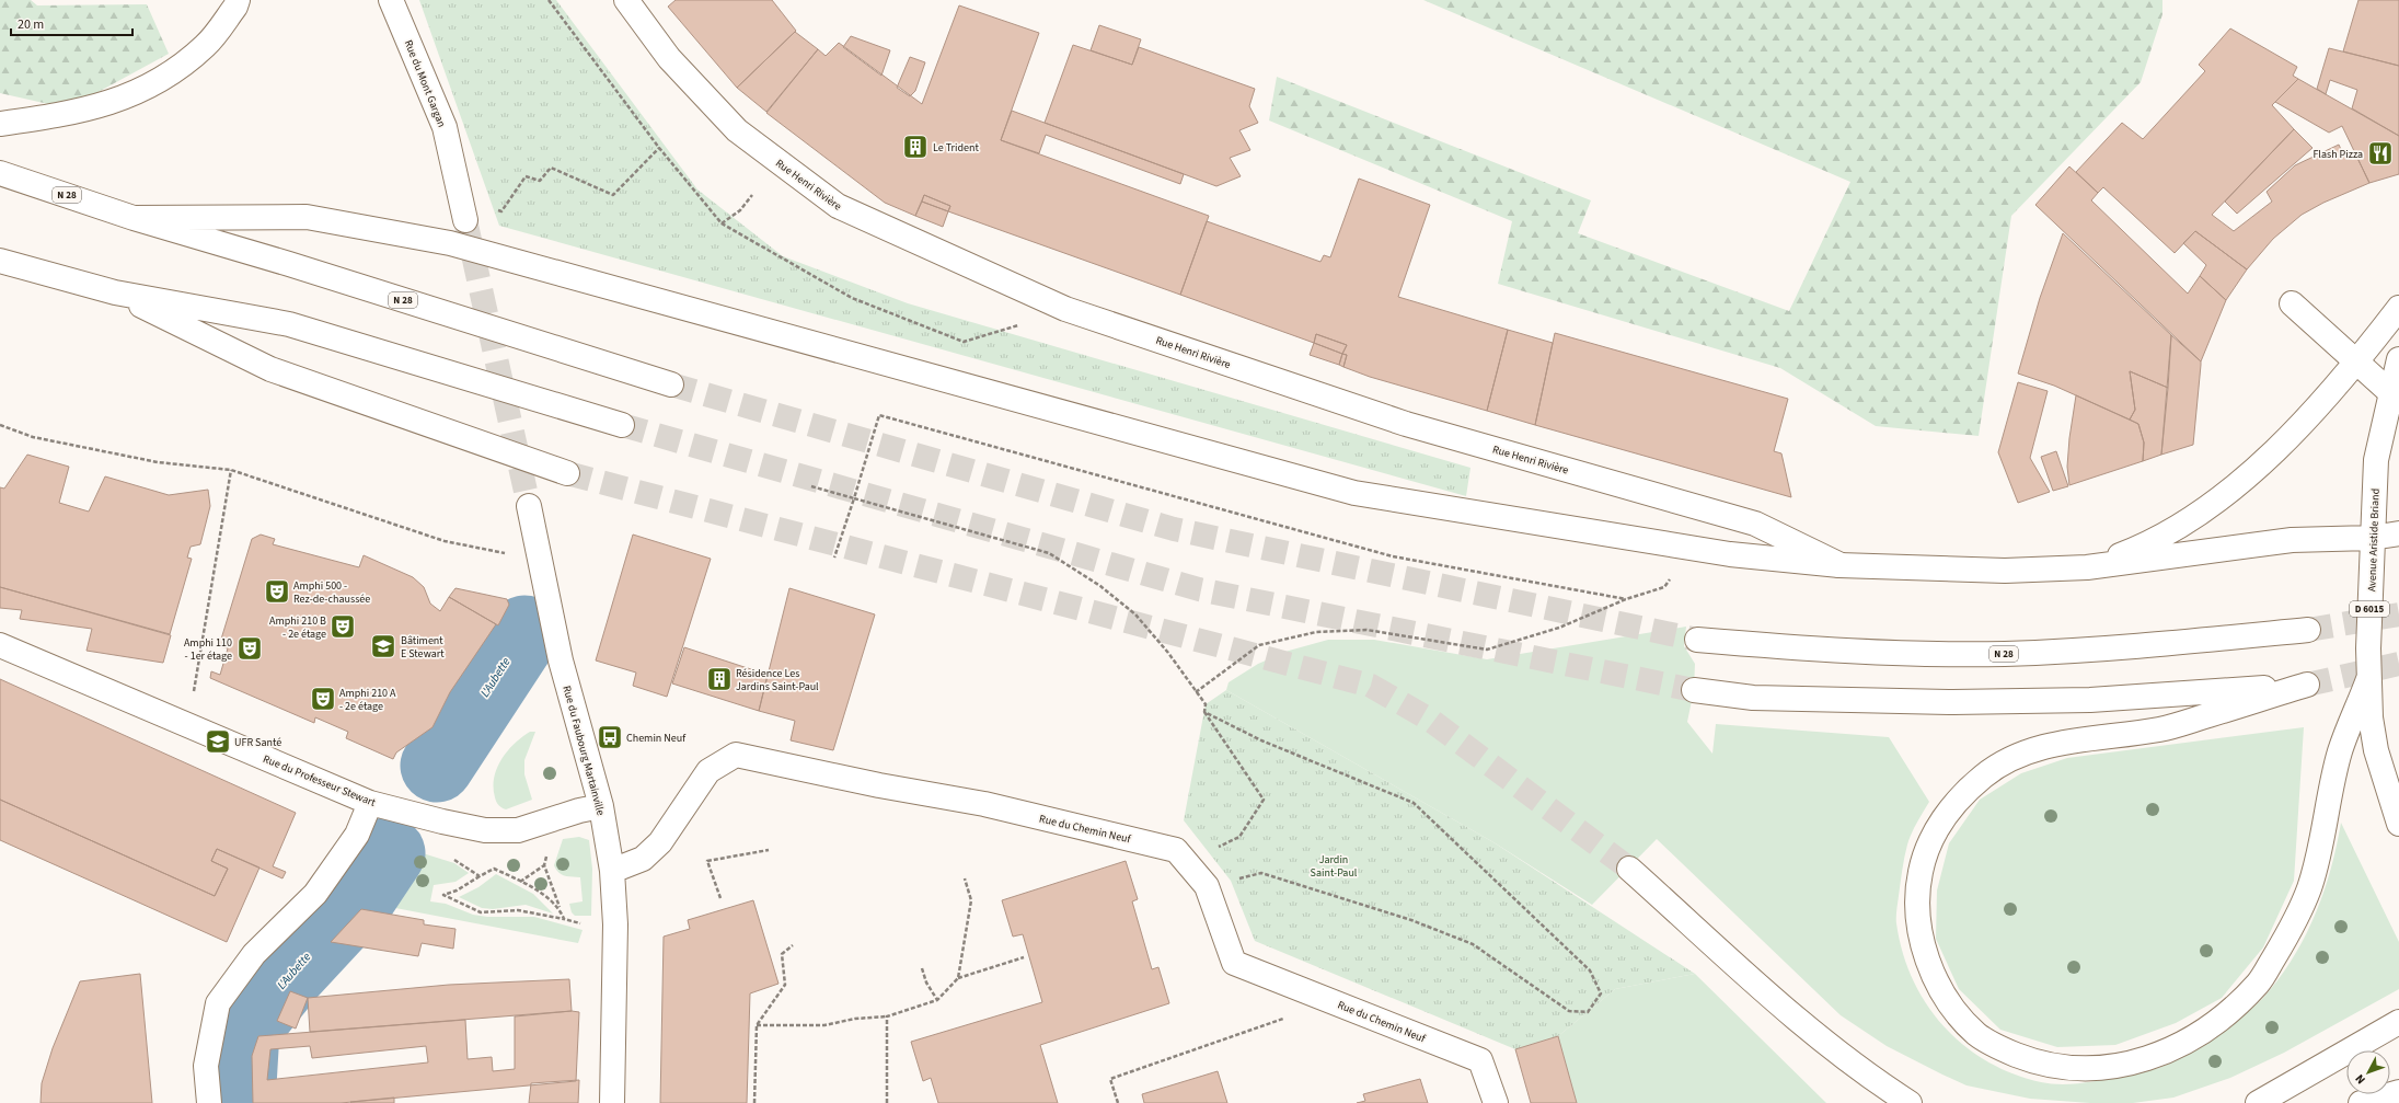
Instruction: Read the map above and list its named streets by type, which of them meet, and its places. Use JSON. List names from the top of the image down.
{
  "streets": {
    "main road": [
      "Rue du Mont Gargan",
      "Rue Henri Rivière",
      "N 28",
      "Avenue Aristide Briand",
      "D 6015",
      "Rue du Faubourg Martainville",
      "Rue du Professeur Stewart",
      "Rue du Chemin Neuf"
    ]
  },
  "crossings": [
    ["Rue du Faubourg Martainville", "Rue du Professeur Stewart"],
    ["Rue du Faubourg Martainville", "Rue du Chemin Neuf"]
  ],
  "water": ["L'Aubette"],
  "parks": ["Jardin Saint-Paul"],
  "places": {
    "building": ["Le Trident", "Résidence Les Jardins Saint-Paul"],
    "restaurant": ["Flash Pizza"],
    "theatre": [
      "Amphi 500 - Rez-de-chaussée",
      "Amphi 210 B - 2e étage",
      "Amphi 110 - 1er étage",
      "Amphi 210 A - 2e étage"
    ],
    "school or university": ["Bâtiment E Stewart", "UFR Santé"],
    "bus stop": ["Chemin Neuf"]
  },
  "scale_bar": "20 m",
  "north": "bottom left"
}
